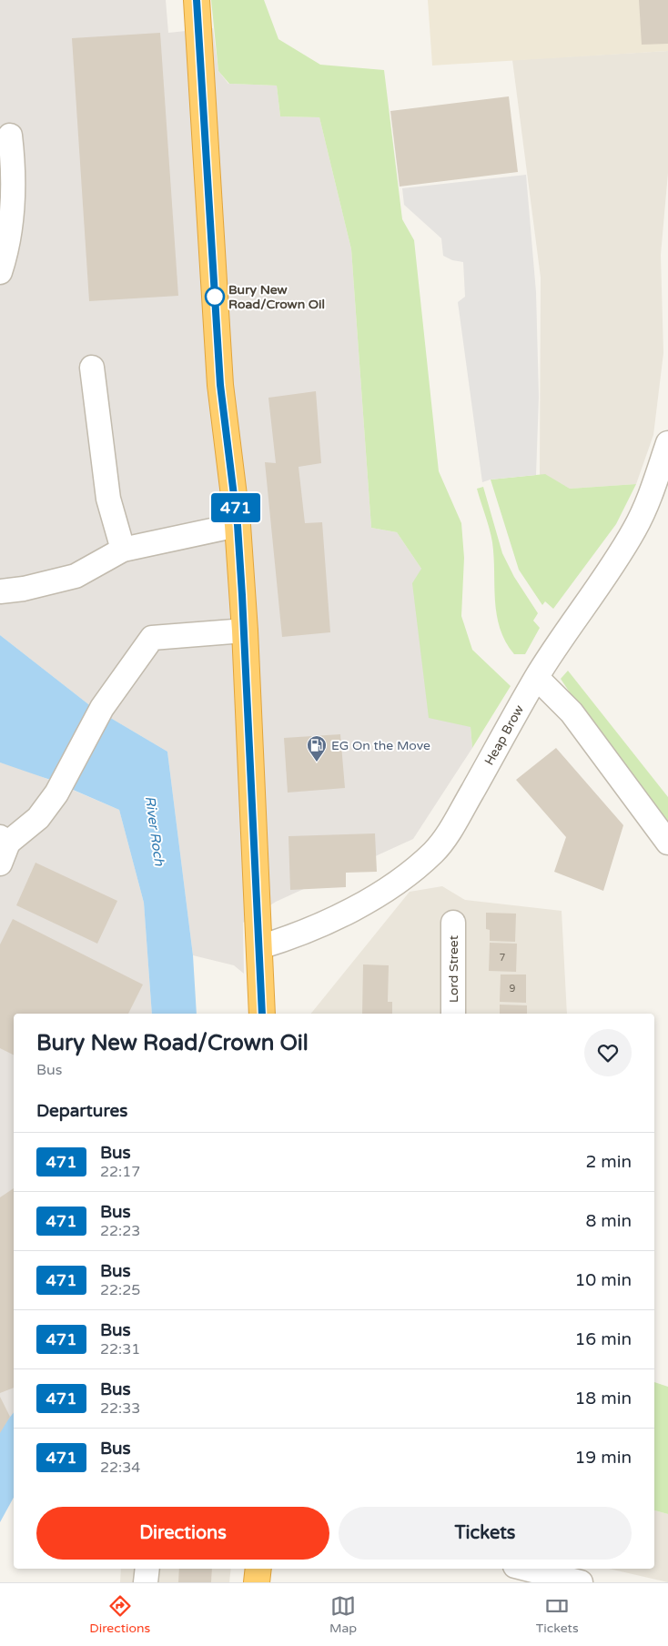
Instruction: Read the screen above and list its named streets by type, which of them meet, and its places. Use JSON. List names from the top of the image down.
{
  "streets": {
    "street": ["Heap Brow", "Lord Street"]
  },
  "water": ["River Roch"],
  "places": {
    "other": ["Bury New Road/Crown Oil"],
    "fuel station": ["EG On the Move"]
  },
  "lines": ["bus line 471"],
  "house_numbers": ["7", "9"],
  "page": {
    "on_map": "471",
    "heading": [
      ["Bury New Road/Crown Oil", "Bus"],
      "Departures"
    ],
    "list": [
      {
        "mark": "471",
        "name": "Bus",
        "note": "22:17",
        "value": "2 min"
      },
      {
        "mark": "471",
        "name": "Bus",
        "note": "22:23",
        "value": "8 min"
      },
      {
        "mark": "471",
        "name": "Bus",
        "note": "22:25",
        "value": "10 min"
      },
      {
        "mark": "471",
        "name": "Bus",
        "note": "22:31",
        "value": "16 min"
      },
      {
        "mark": "471",
        "name": "Bus",
        "note": "22:33",
        "value": "18 min"
      },
      {
        "mark": "471",
        "name": "Bus",
        "note": "22:34",
        "value": "19 min"
      }
    ],
    "buttons": ["Directions", "Tickets"],
    "tabs": ["Directions", "Map", "Tickets"]
  }
}
